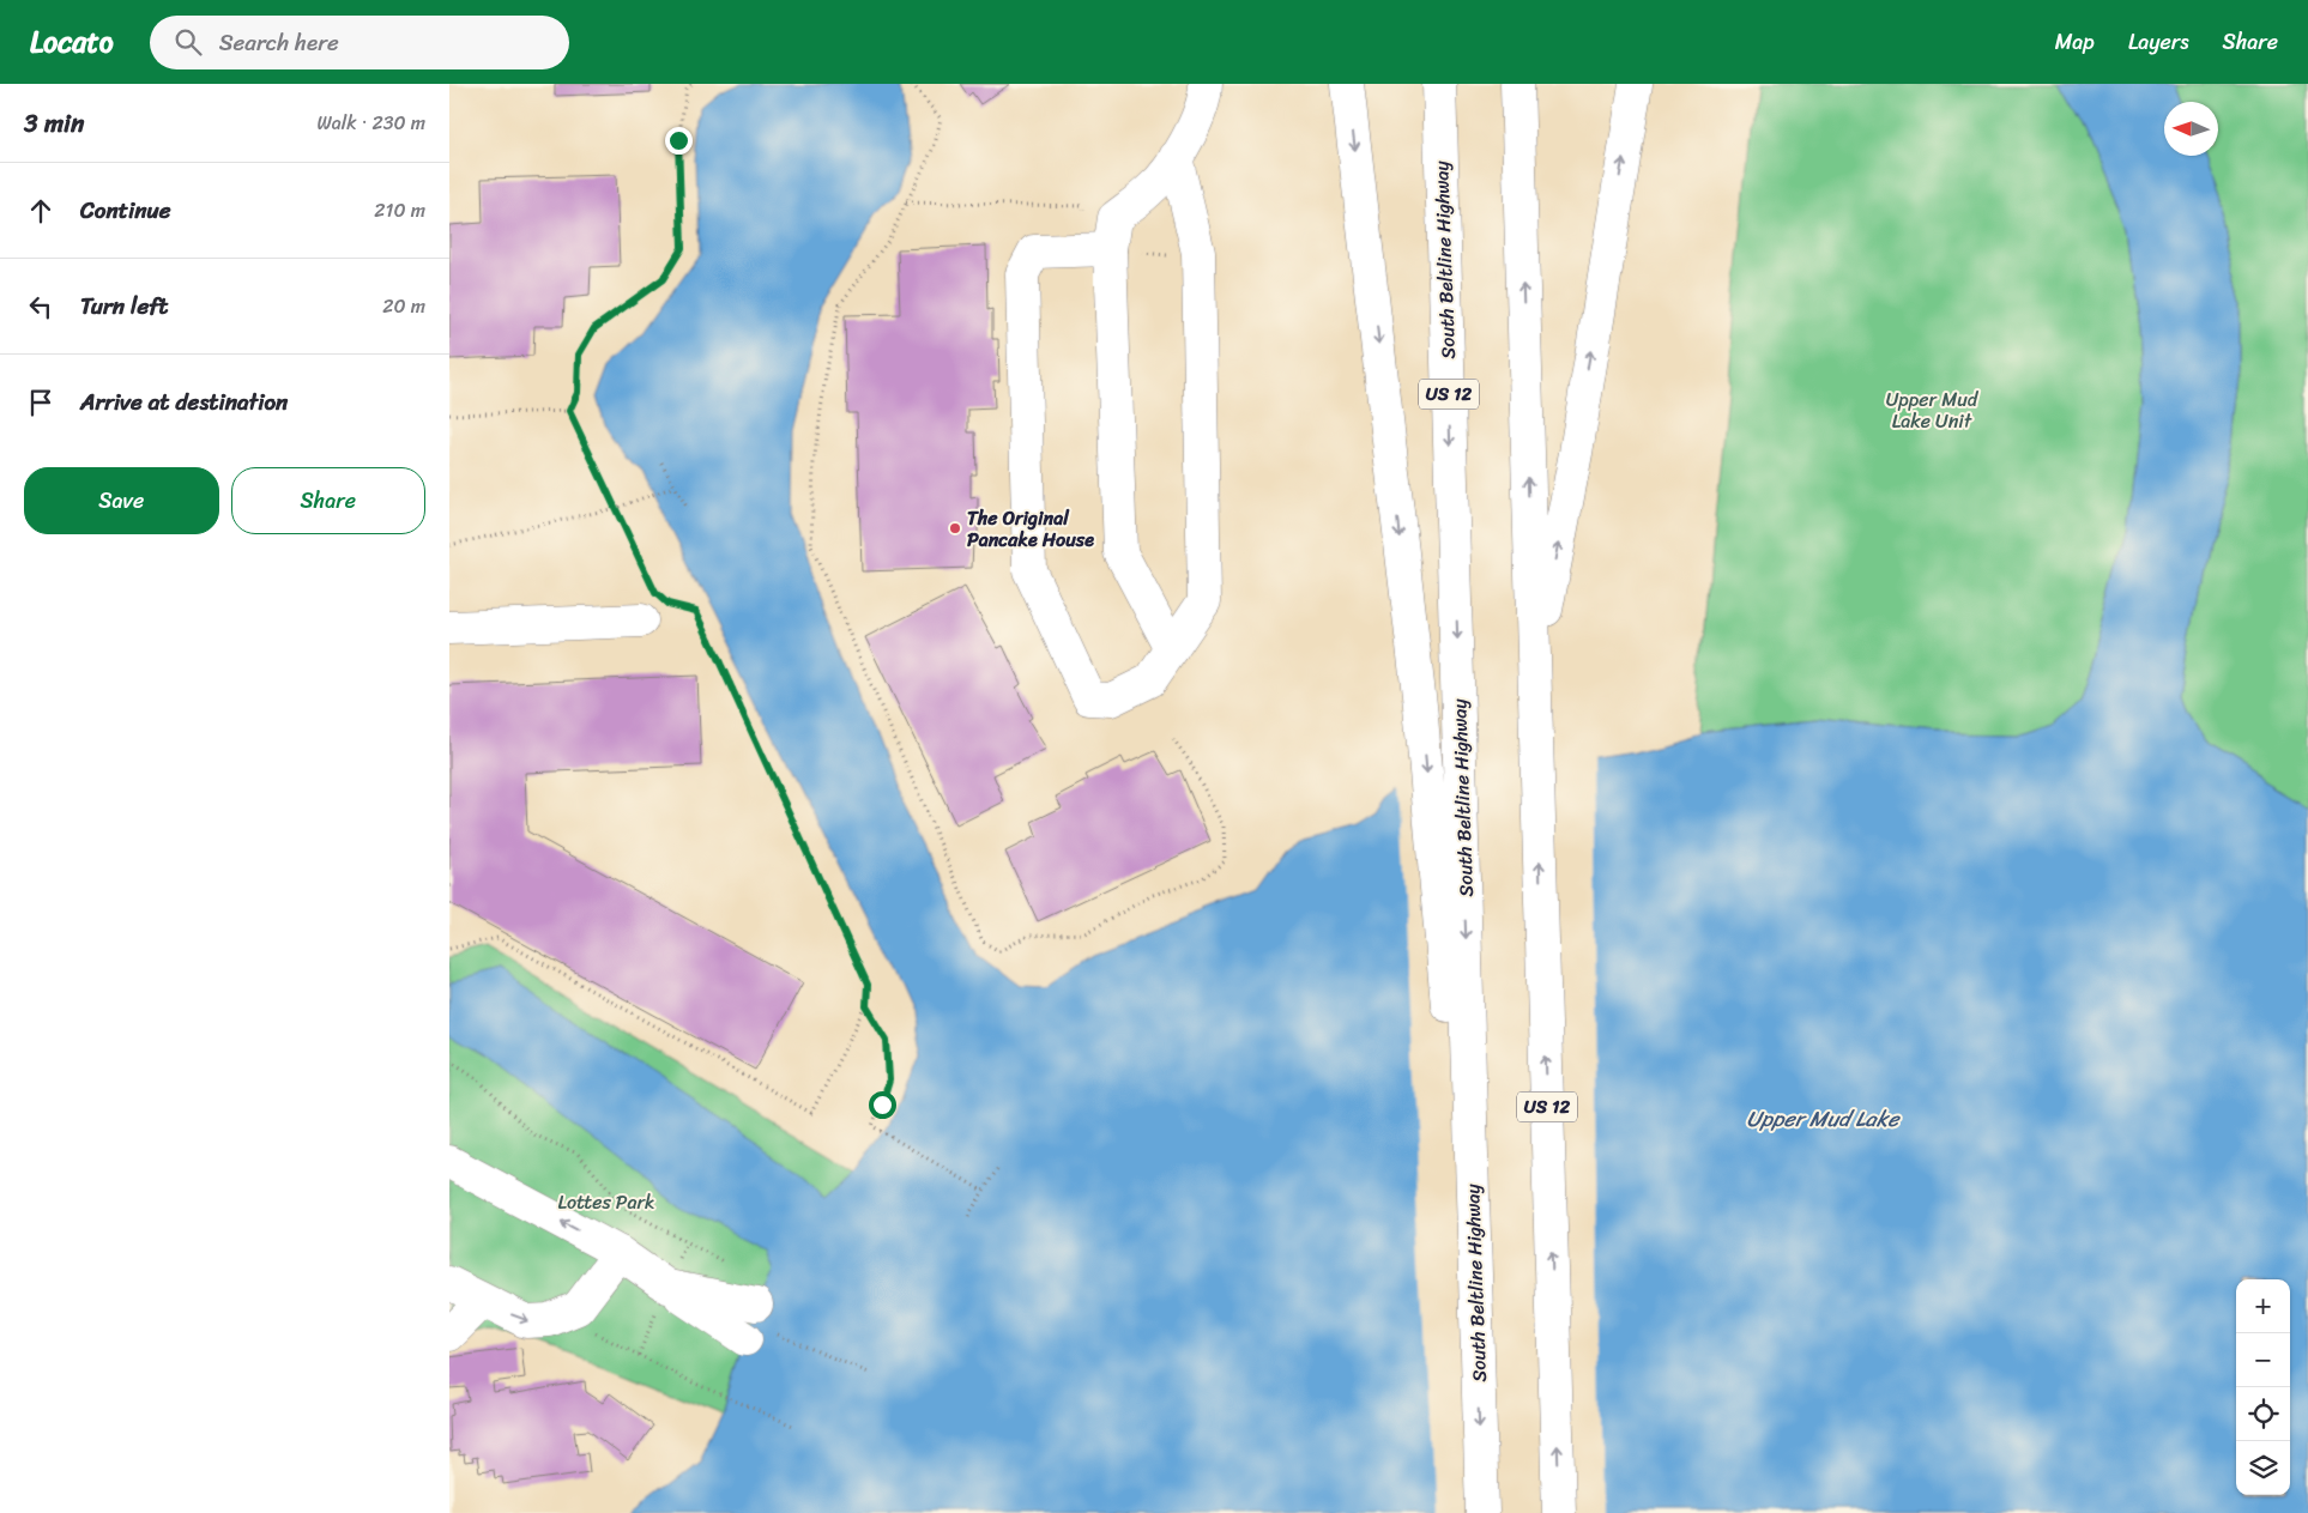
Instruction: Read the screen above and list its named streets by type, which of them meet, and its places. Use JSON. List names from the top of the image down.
{
  "streets": {
    "main road": ["South Beltline Highway", "US 12"]
  },
  "water": ["Upper Mud Lake"],
  "parks": ["Upper Mud Lake Unit", "Lottes Park"],
  "places": ["The Original Pancake House"],
  "north": "left",
  "page": {
    "header": "Locato",
    "search": "Search here",
    "nav": ["Map", "Layers", "Share"],
    "heading": ["3 min", "Walk · 230 m"],
    "list": [
      ["Continue", "210 m"],
      ["Turn left", "20 m"],
      "Arrive at destination"
    ],
    "buttons": ["Save", "Share"],
    "map_buttons": ["+", "−"]
  }
}
